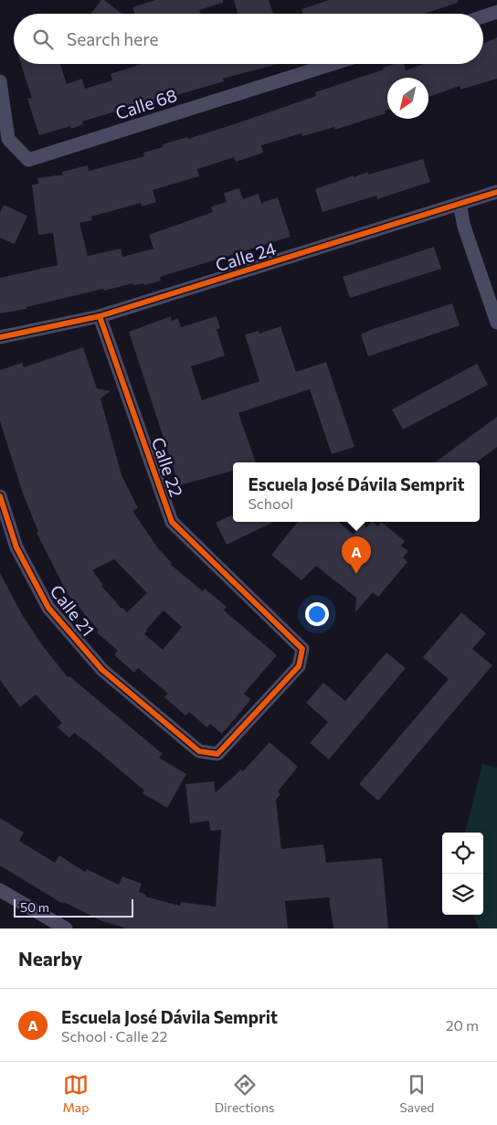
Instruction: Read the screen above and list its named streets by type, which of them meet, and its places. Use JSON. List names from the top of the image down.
{
  "streets": {
    "street": [
      "Calle 68",
      "Calle 24",
      "Calle 22",
      "Calle 21"
    ]
  },
  "crossings": [
    ["Calle 24", "Calle 22"],
    ["Calle 22", "Calle 21"]
  ],
  "scale_bar": "50 m",
  "north": "bottom left",
  "page": {
    "search": "Search here",
    "popup": ["Escuela José Dávila Semprit", "School"],
    "pins": "A",
    "scale": "50 m",
    "heading": "Nearby",
    "list": [
      {
        "mark": "A",
        "name": "Escuela José Dávila Semprit",
        "note": "School · Calle 22",
        "value": "20 m"
      }
    ],
    "nav": ["Map", "Directions", "Saved"]
  }
}
